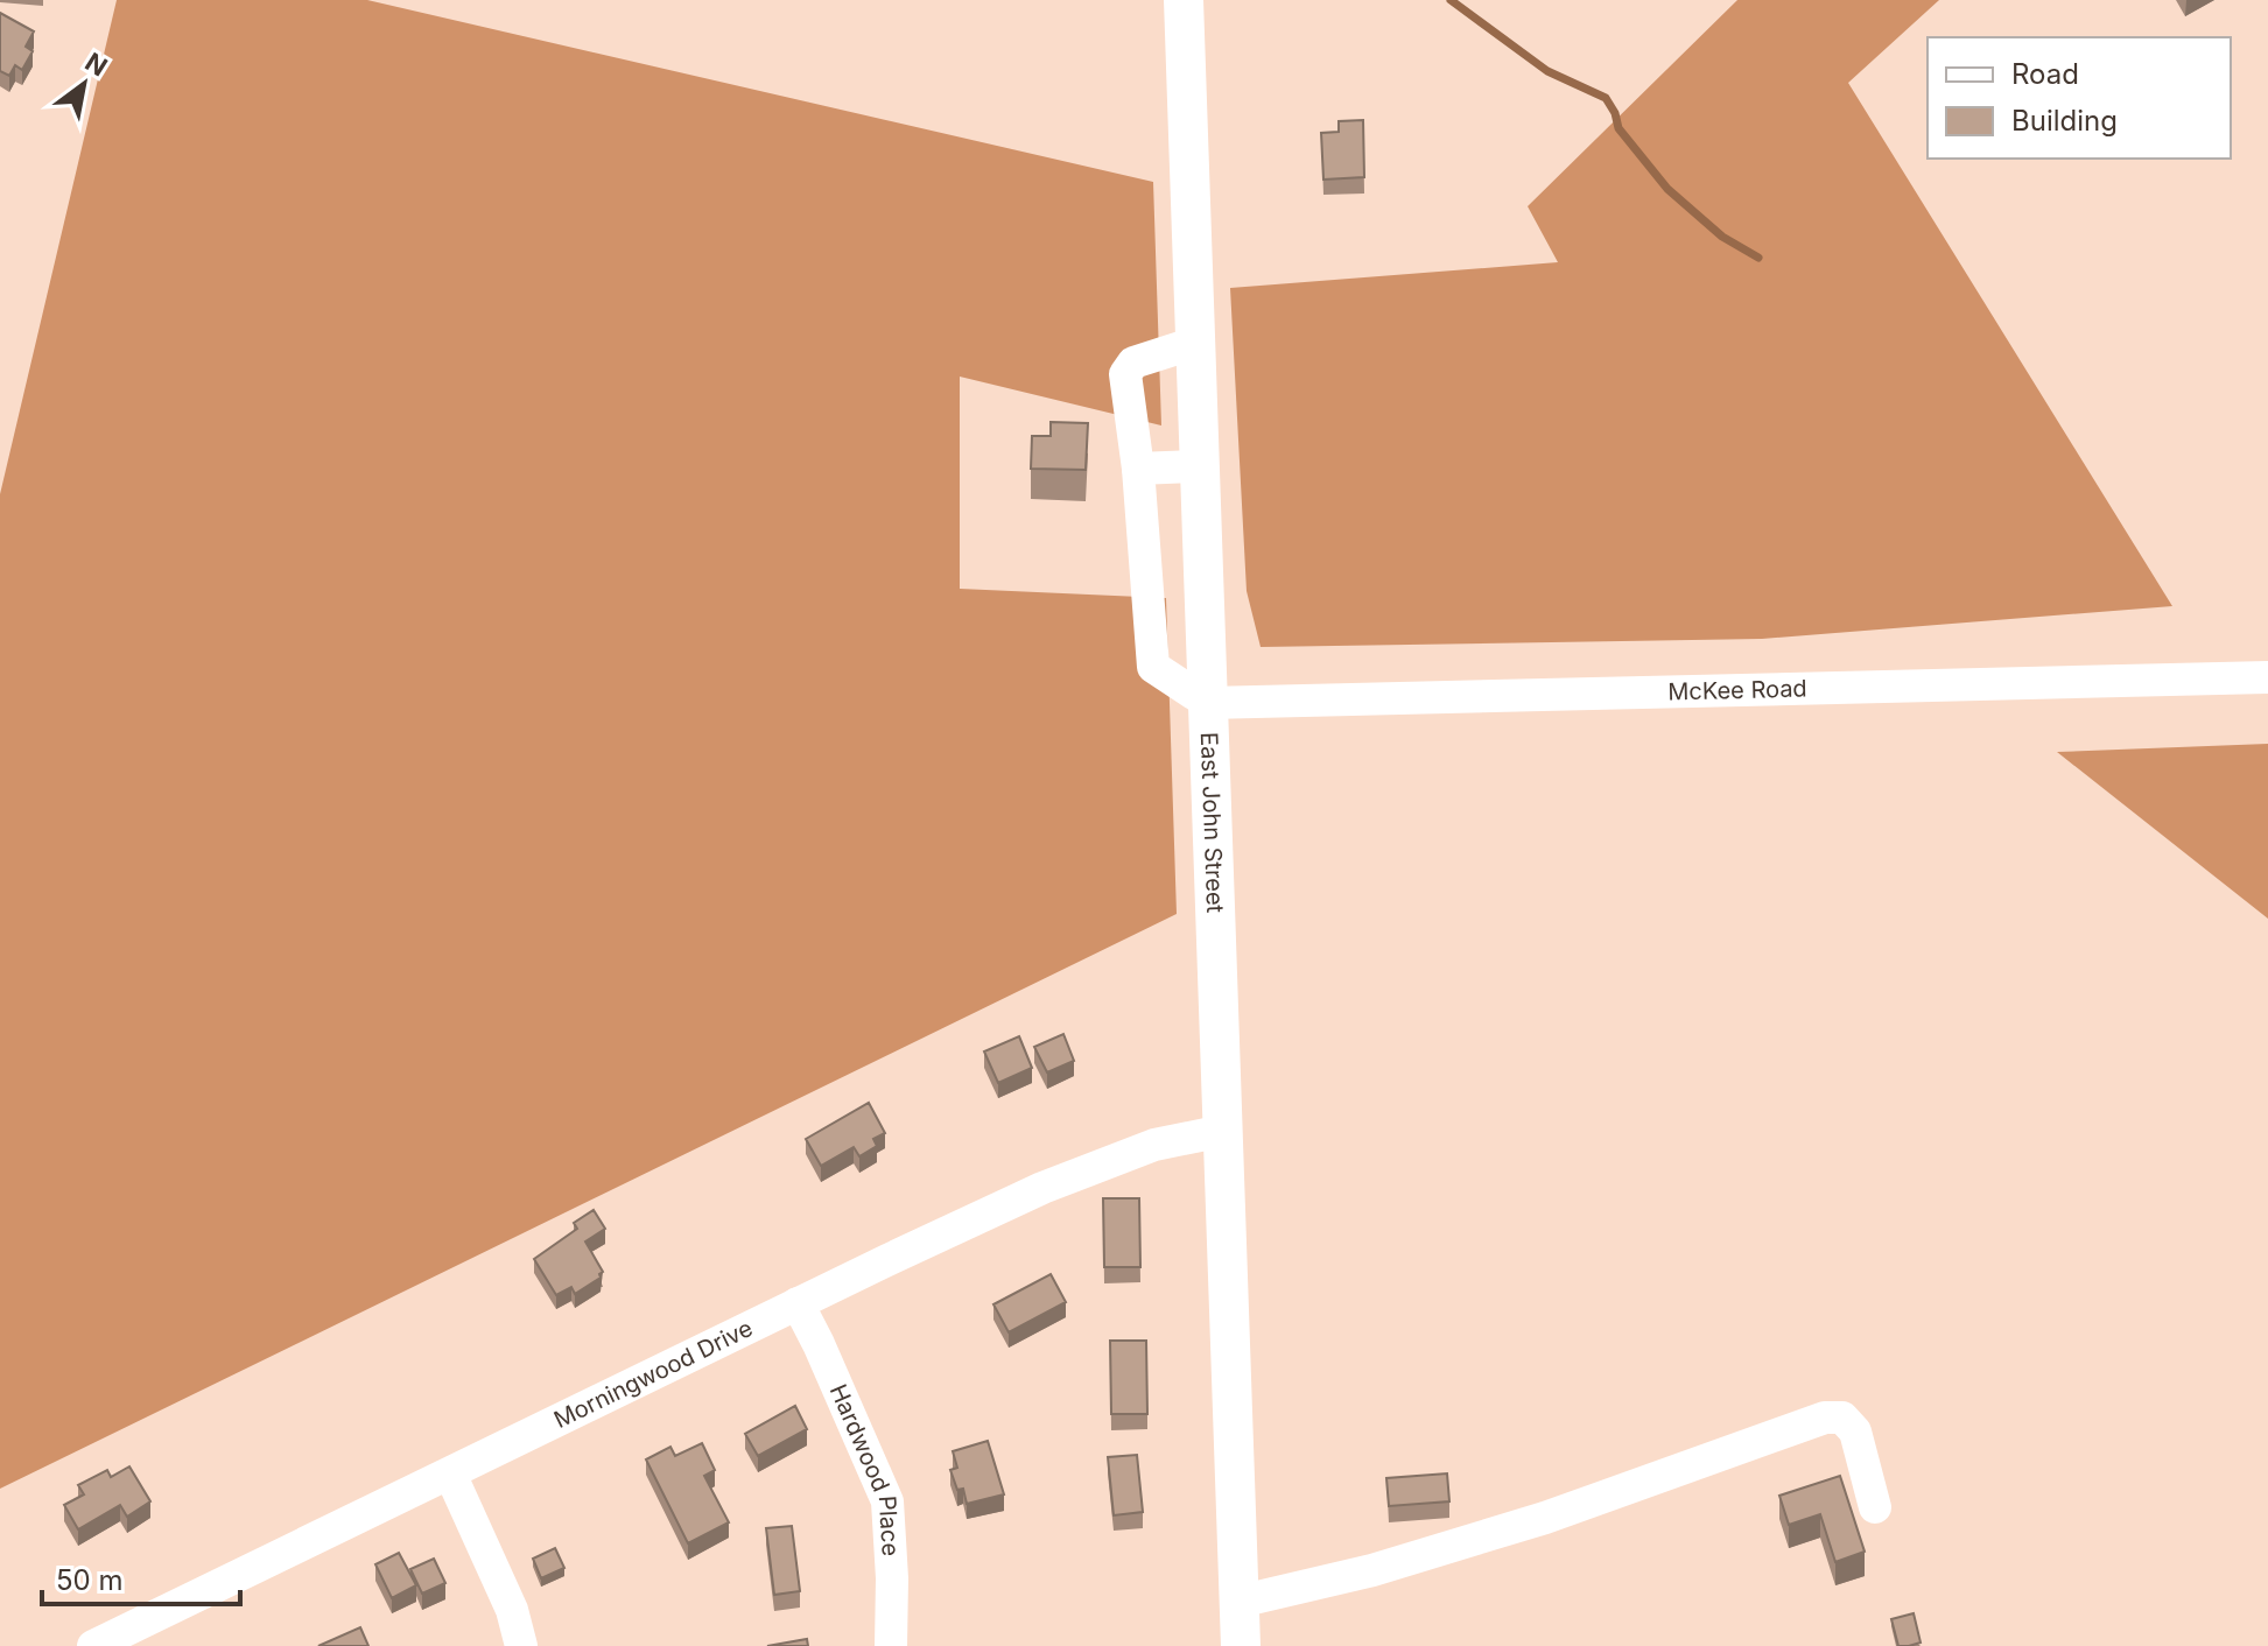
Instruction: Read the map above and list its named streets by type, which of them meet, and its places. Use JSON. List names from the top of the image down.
{
  "streets": {
    "main road": ["East John Street"],
    "street": ["McKee Road", "Morningwood Drive", "Hardwood Place"]
  },
  "crossings": [
    ["McKee Road", "East John Street"],
    ["East John Street", "Morningwood Drive"],
    ["Morningwood Drive", "Hardwood Place"]
  ],
  "legend": ["Road", "Building"],
  "scale_bar": "50 m",
  "north": "top right"
}
